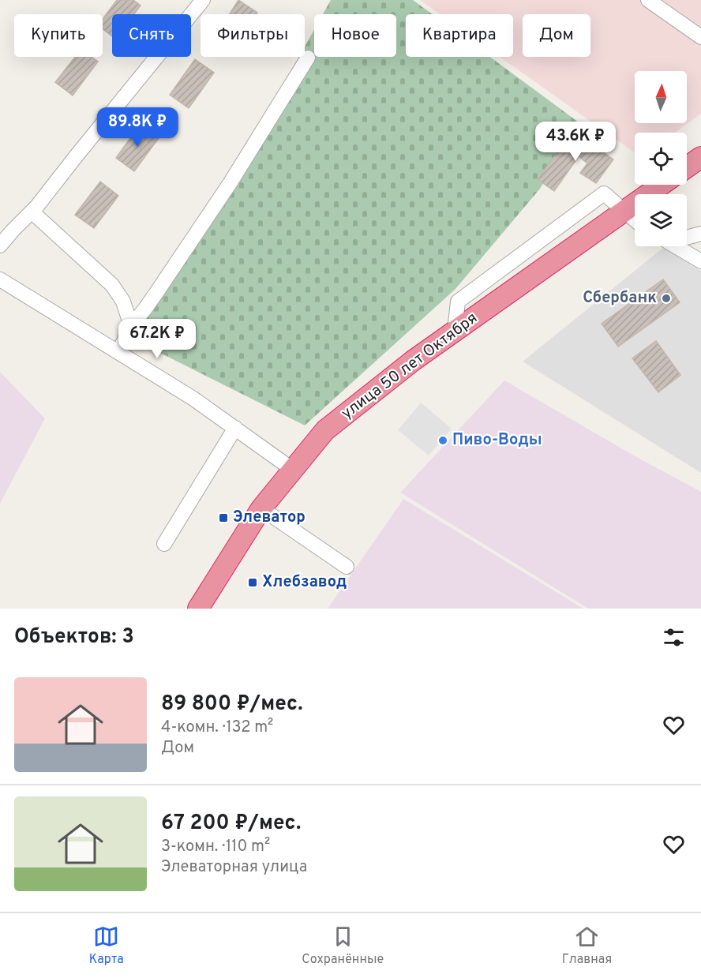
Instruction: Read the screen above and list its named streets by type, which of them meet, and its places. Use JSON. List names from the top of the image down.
{
  "streets": {
    "highway": ["улица 50 лет Октября"]
  },
  "places": {
    "other": ["Сбербанк", "Пиво-Воды"],
    "transit": ["Элеватор", "Хлебзавод"]
  },
  "north": "top",
  "page": {
    "chip": [
      "Купить",
      "Снять",
      "Фильтры",
      "Новое",
      "Квартира",
      "Дом"
    ],
    "price": ["89.8K ₽", "43.6K ₽", "67.2K ₽"],
    "heading": "Объектов: 3",
    "list": [
      {
        "name": "89 800 ₽/мес.",
        "note": "4-комн. · 132 m² · Дом"
      },
      {
        "name": "67 200 ₽/мес.",
        "note": "3-комн. · 110 m² · Элеваторная улица"
      }
    ],
    "tabs": ["Карта", "Сохранённые", "Главная"]
  }
}
